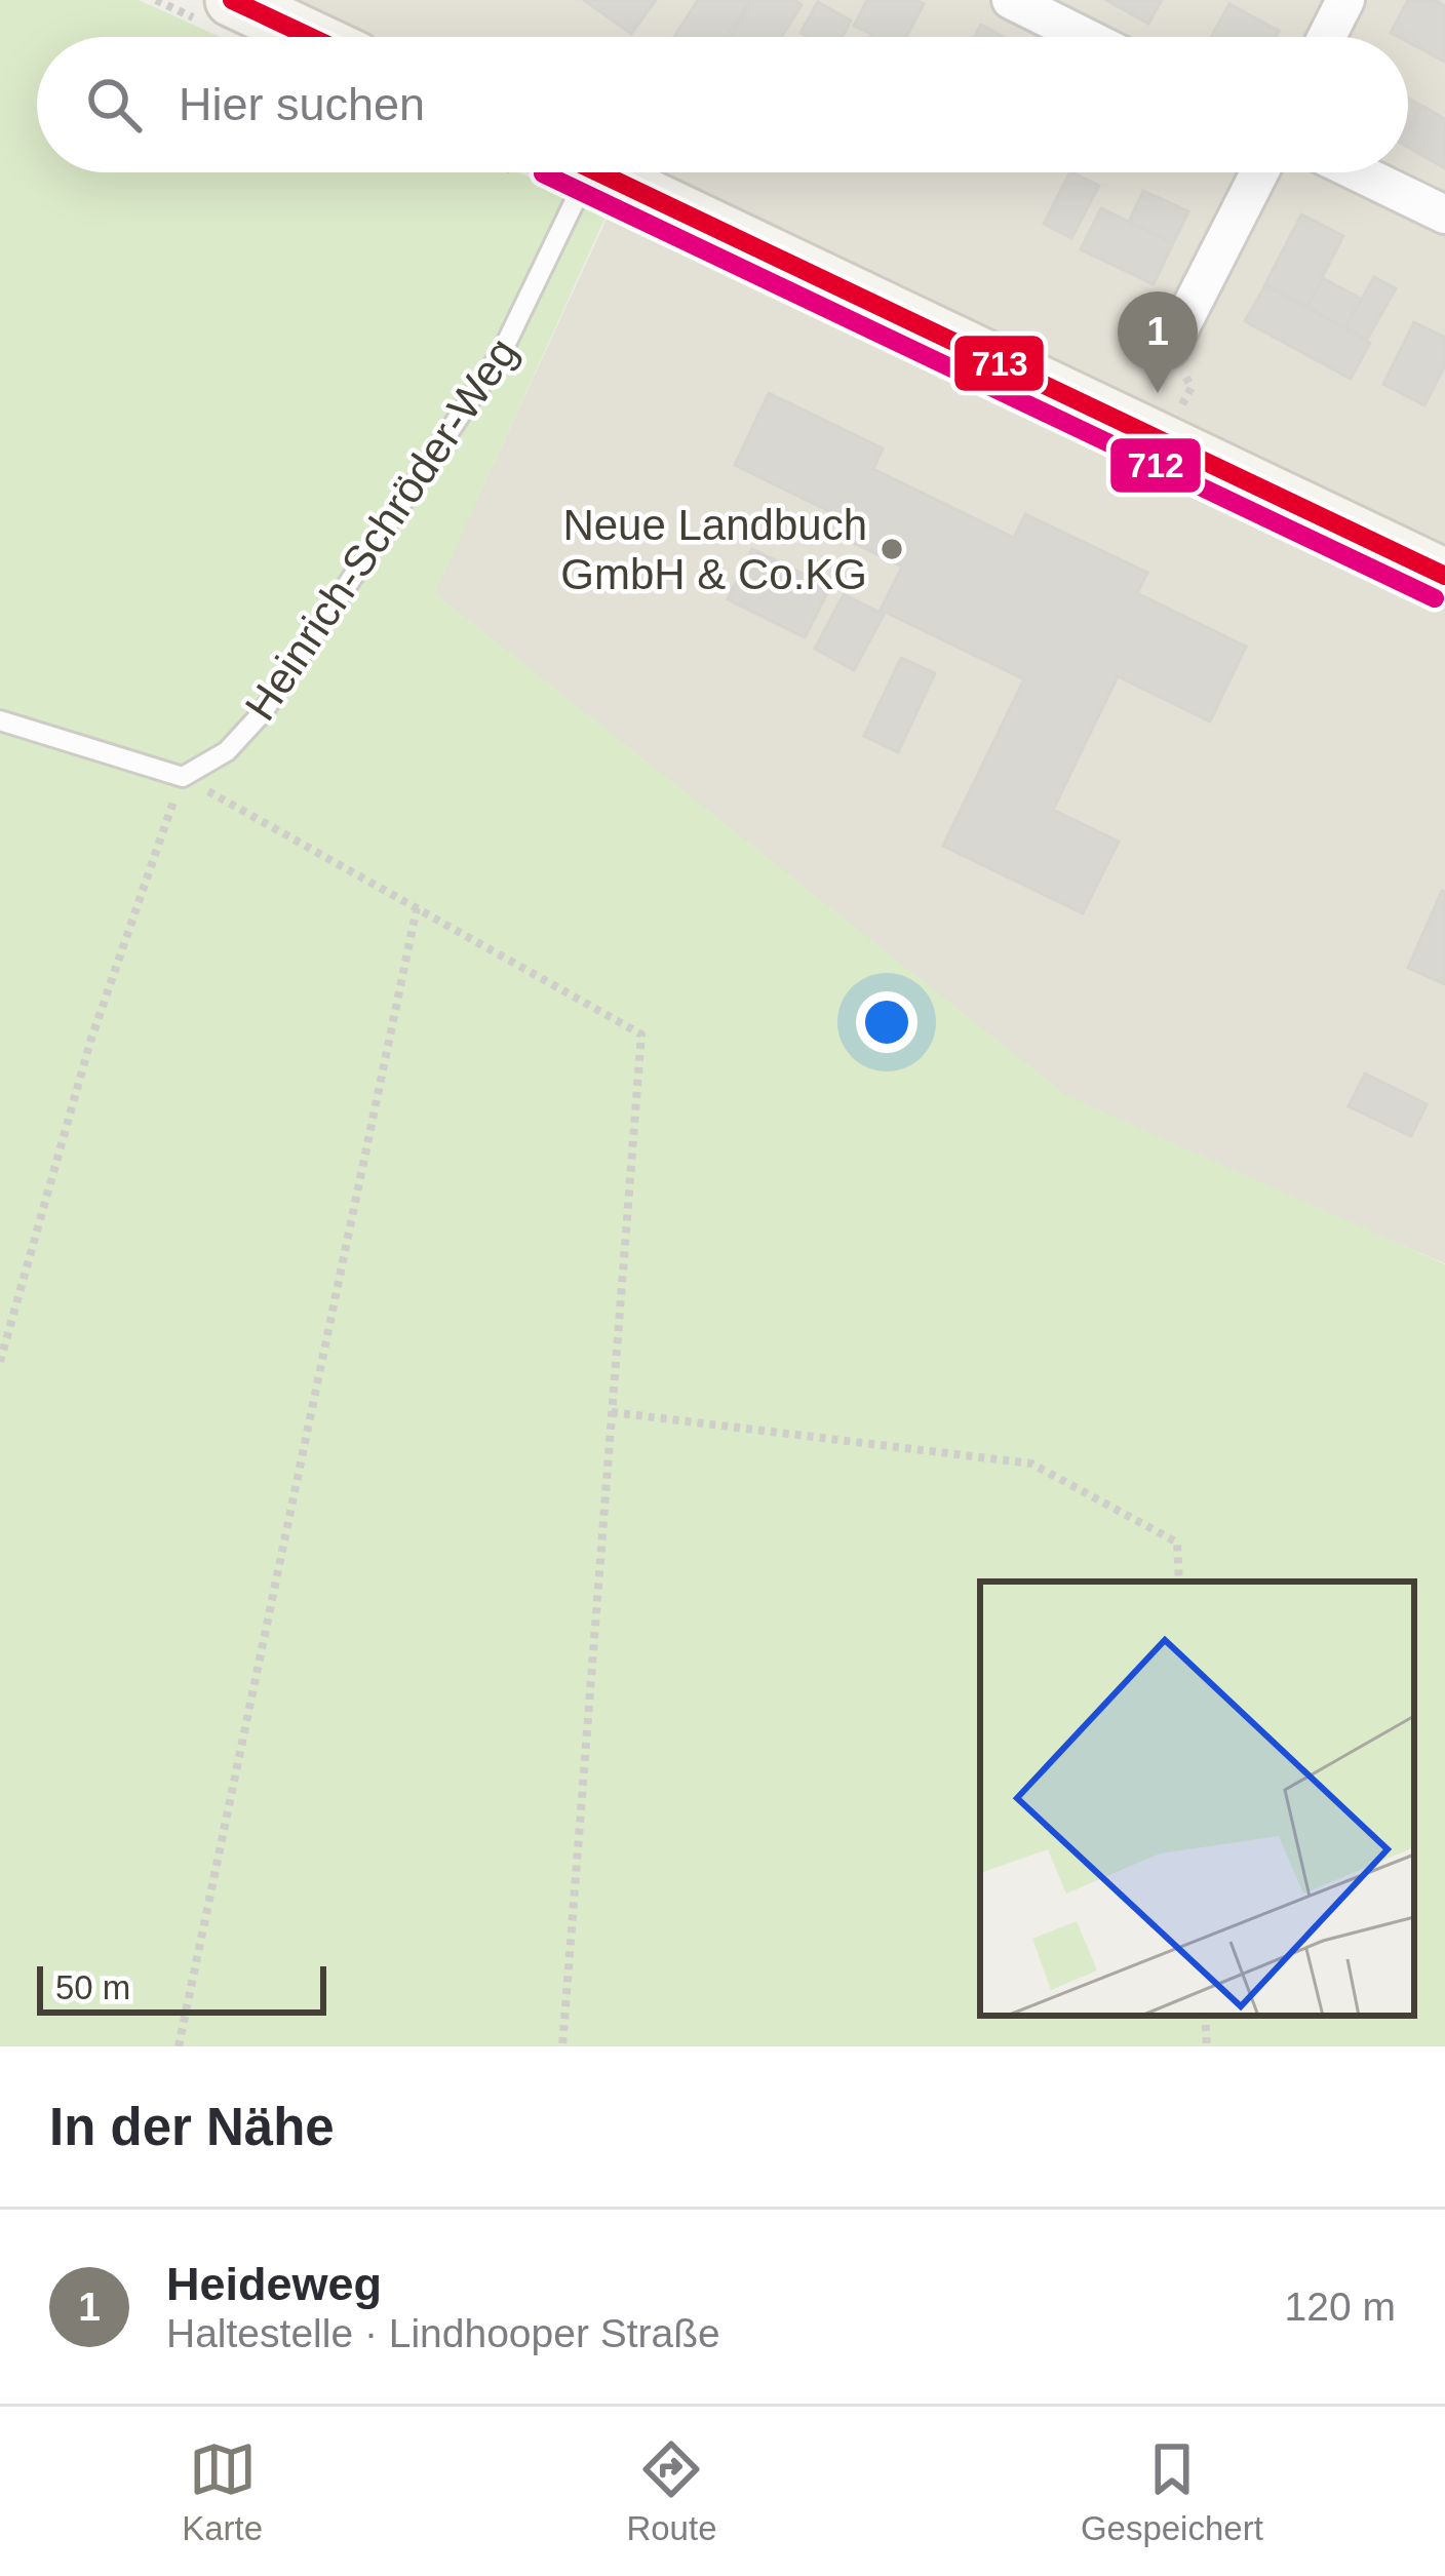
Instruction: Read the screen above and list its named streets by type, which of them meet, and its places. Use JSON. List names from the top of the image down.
{
  "streets": {
    "lane": ["Heinrich-Schröder-Weg"]
  },
  "places": ["Neue Landbuch GmbH & Co.KG"],
  "lines": ["transit line 713", "transit line 712"],
  "scale_bar": "50 m",
  "page": {
    "search": "Hier suchen",
    "pins": "1",
    "scale": "50 m",
    "heading": "In der Nähe",
    "list": [
      {
        "mark": "1",
        "name": "Heideweg",
        "note": "Haltestelle · Lindhooper Straße",
        "value": "120 m"
      }
    ],
    "nav": ["Karte", "Route", "Gespeichert"]
  }
}
